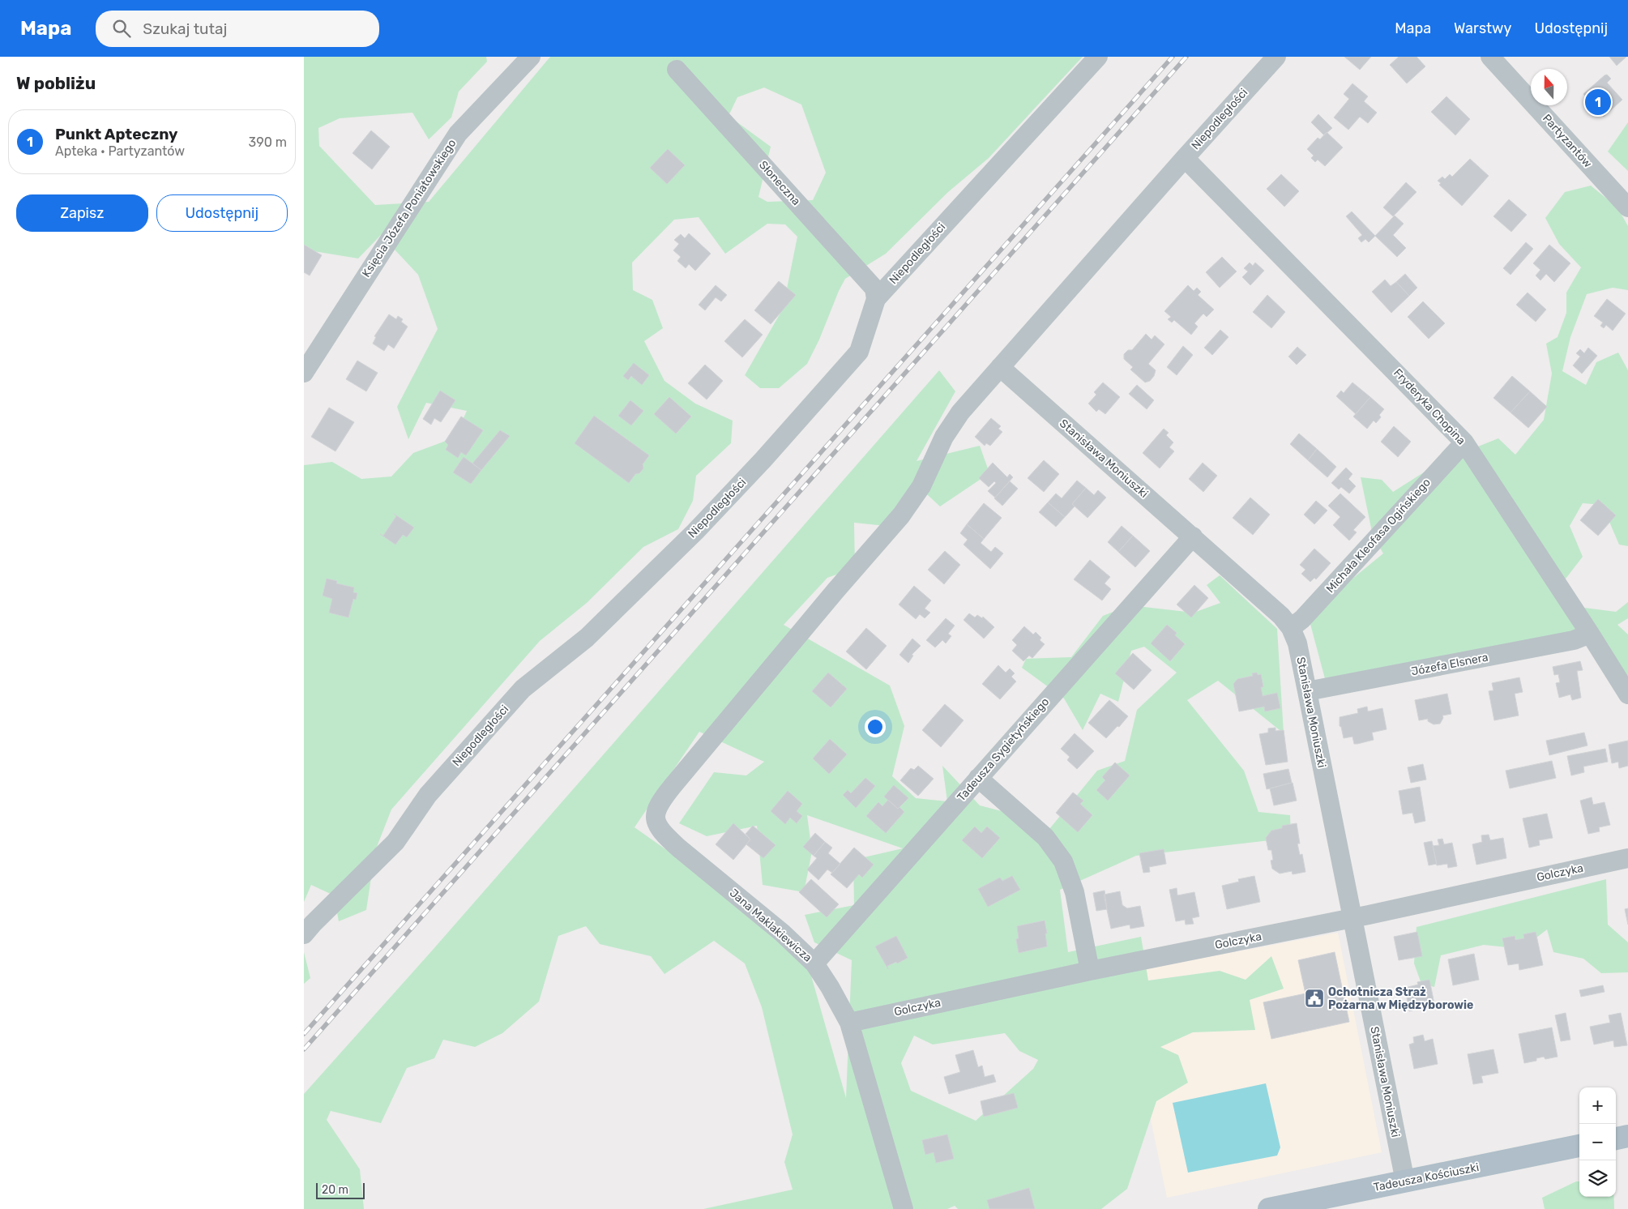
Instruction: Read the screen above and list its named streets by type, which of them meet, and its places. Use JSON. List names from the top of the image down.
{
  "streets": {
    "main road": ["Tadeusza Kościuszki"],
    "street": [
      "Niepodległości",
      "Partyzantów",
      "Słoneczna",
      "Księcia Józefa Poniatowskiego",
      "Fryderyka Chopina",
      "Stanisława Moniuszki",
      "Michała Kleofasa Ogińskiego",
      "Józefa Elsnera",
      "Tadeusza Sygietyńskiego",
      "Golczyka",
      "Jana Maklakiewicza"
    ]
  },
  "crossings": [
    ["Niepodległości", "Słoneczna"],
    ["Niepodległości", "Fryderyka Chopina"],
    ["Niepodległości", "Stanisława Moniuszki"],
    ["Niepodległości", "Jana Maklakiewicza"],
    ["Fryderyka Chopina", "Michała Kleofasa Ogińskiego"],
    ["Fryderyka Chopina", "Józefa Elsnera"],
    ["Stanisława Moniuszki", "Michała Kleofasa Ogińskiego"],
    ["Stanisława Moniuszki", "Józefa Elsnera"],
    ["Stanisława Moniuszki", "Tadeusza Sygietyńskiego"],
    ["Stanisława Moniuszki", "Golczyka"],
    ["Stanisława Moniuszki", "Tadeusza Kościuszki"],
    ["Tadeusza Sygietyńskiego", "Jana Maklakiewicza"],
    ["Golczyka", "Jana Maklakiewicza"]
  ],
  "places": {
    "public building": ["Ochotnicza Straż Pożarna w Międzyborowie"]
  },
  "scale_bar": "20 m",
  "north": "top",
  "page": {
    "header": "Mapa",
    "search": "Szukaj tutaj",
    "nav": ["Mapa", "Warstwy", "Udostępnij"],
    "heading": "W pobliżu",
    "pins": "1",
    "list": [
      {
        "mark": "1",
        "name": "Punkt Apteczny",
        "note": "Apteka · Partyzantów",
        "value": "390 m"
      }
    ],
    "buttons": ["Zapisz", "Udostępnij"],
    "map_buttons": ["+", "−"],
    "scale": "20 m"
  }
}
